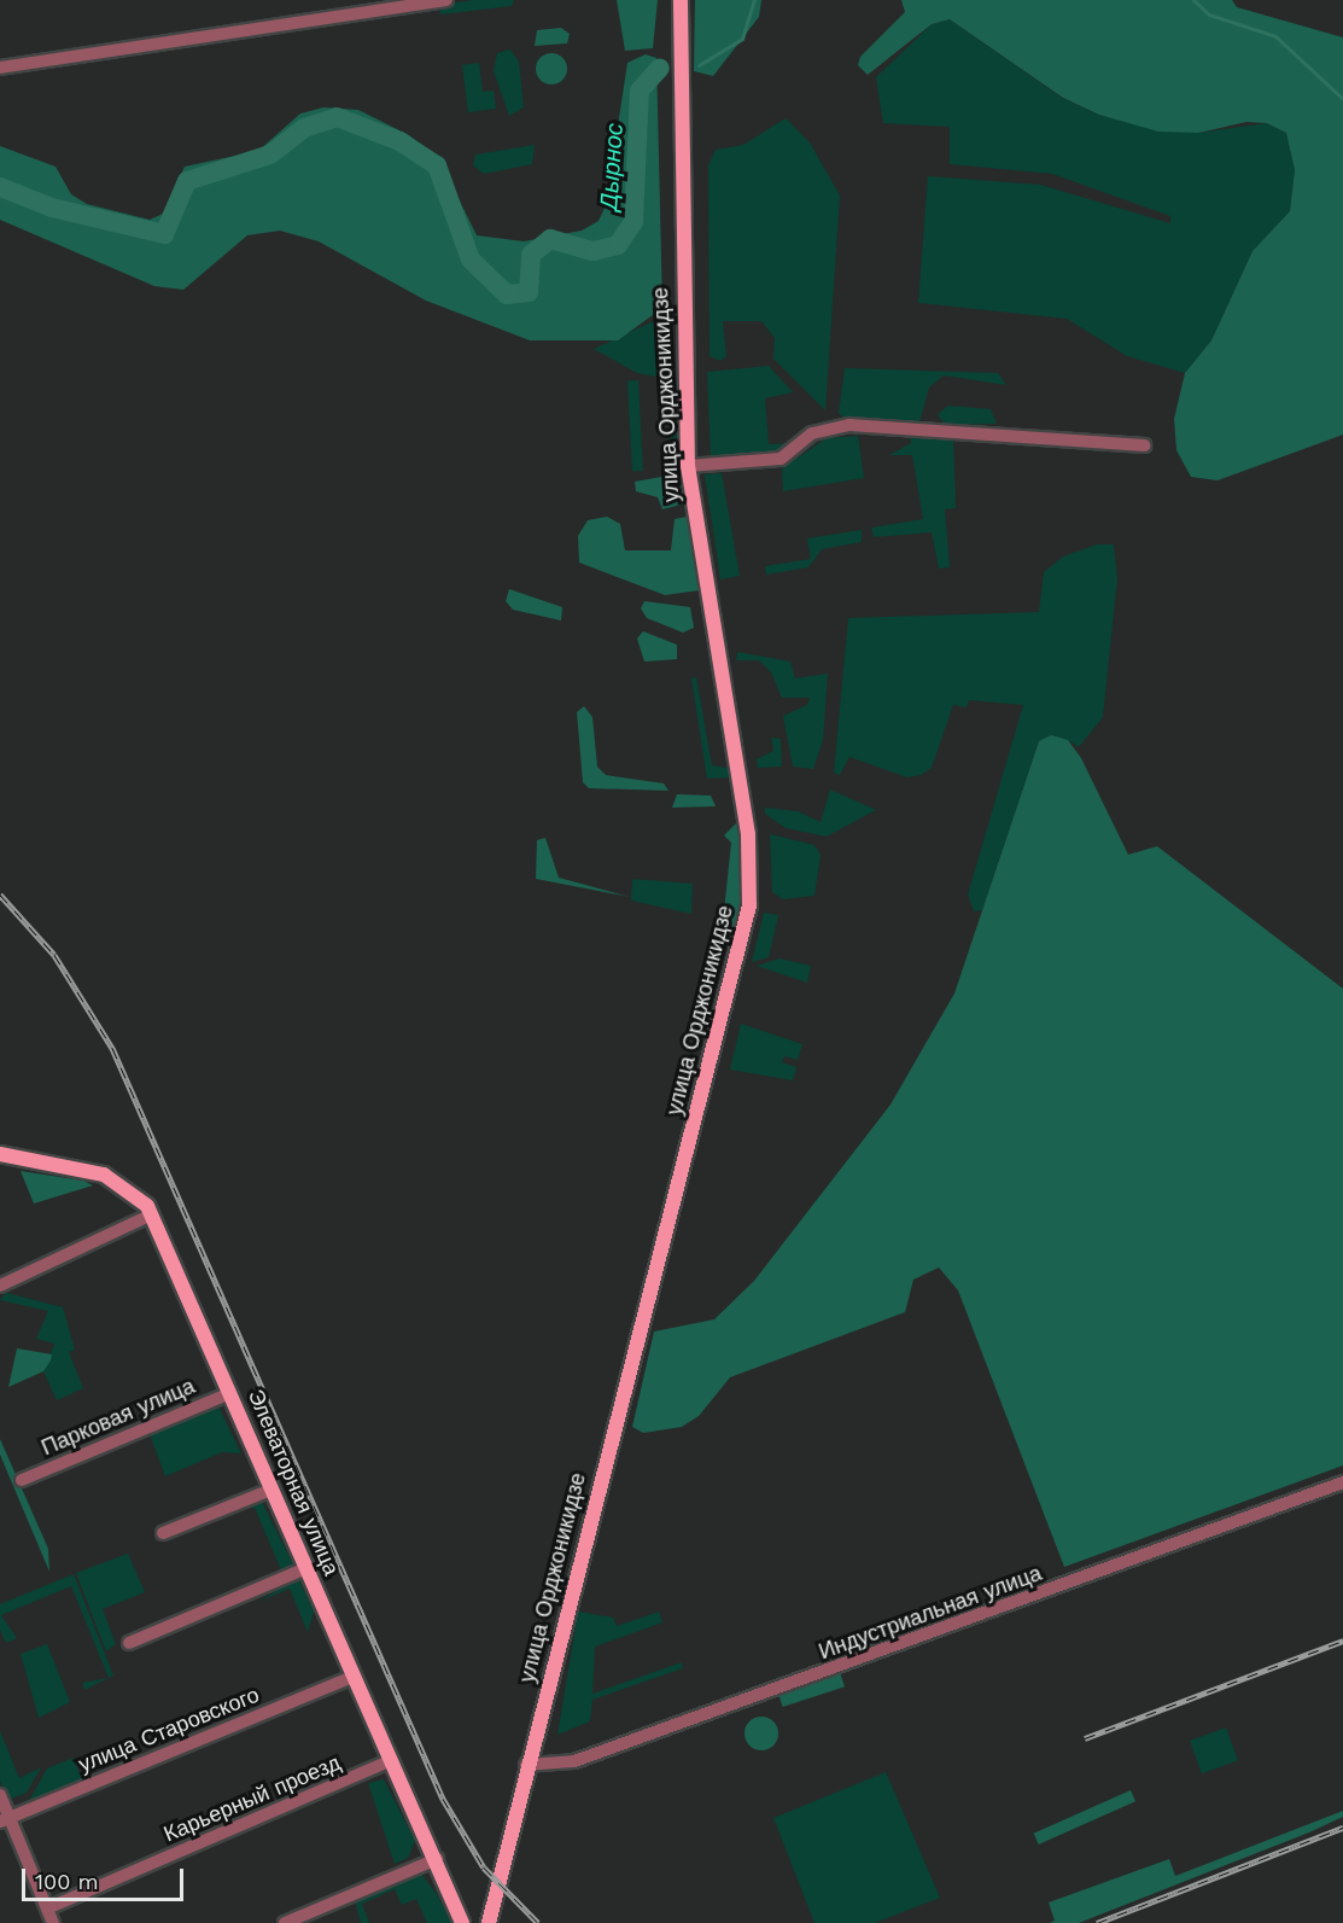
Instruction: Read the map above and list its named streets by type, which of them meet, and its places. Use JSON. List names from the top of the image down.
{
  "streets": {
    "main road": ["улица Орджоникидзе", "Элеваторная улица"],
    "street": [
      "Парковая улица",
      "Индустриальная улица",
      "улица Старовского",
      "Карьерный проезд"
    ]
  },
  "crossings": [
    ["улица Орджоникидзе", "Индустриальная улица"],
    ["Парковая улица", "Элеваторная улица"],
    ["Элеваторная улица", "улица Старовского"],
    ["Элеваторная улица", "Карьерный проезд"]
  ],
  "water": ["Дырнос"],
  "scale_bar": "100 m"
}
